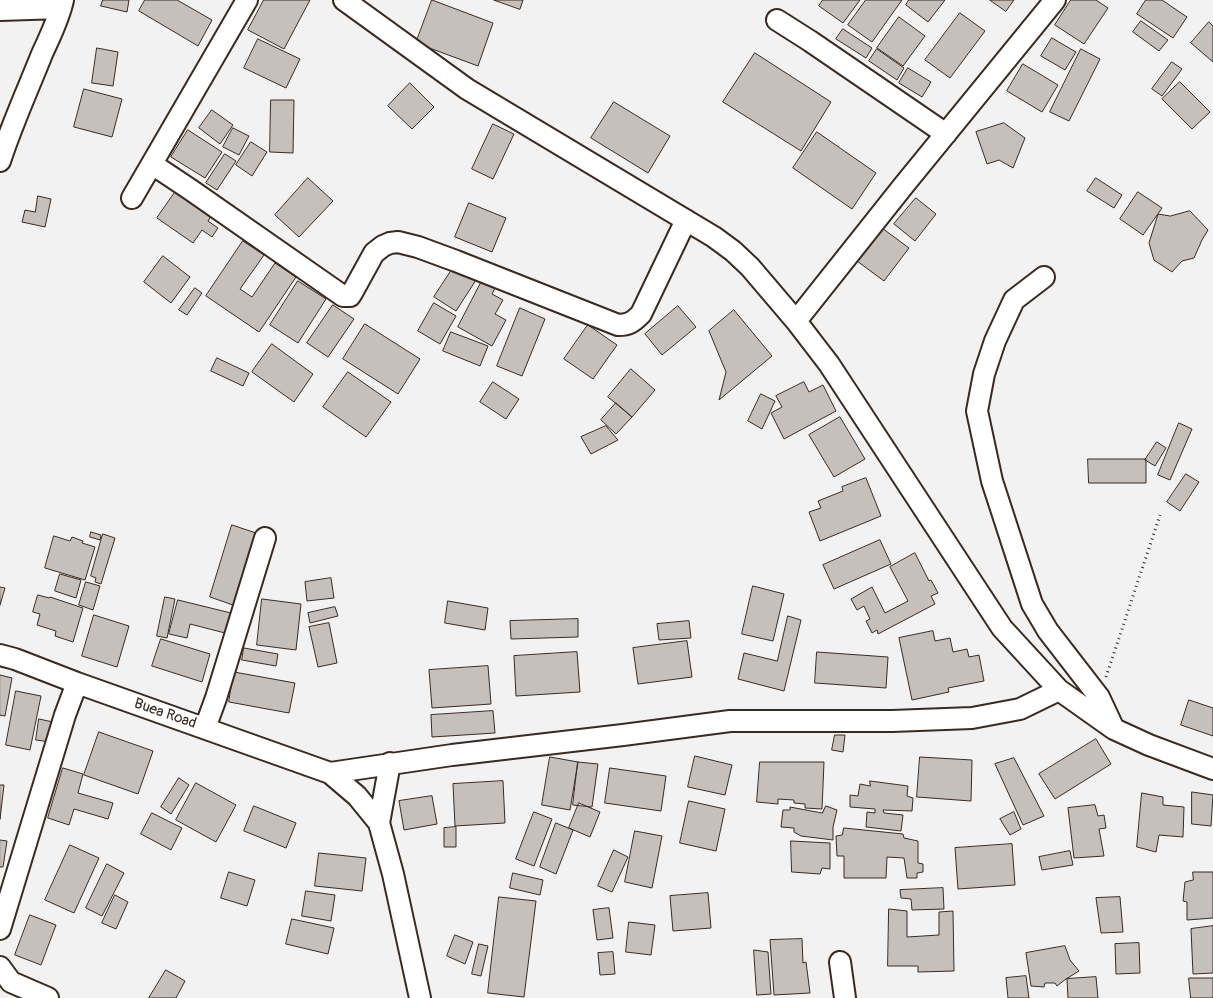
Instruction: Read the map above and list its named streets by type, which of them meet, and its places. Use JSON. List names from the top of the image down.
{
  "streets": {
    "street": ["Buea Road"]
  }
}
